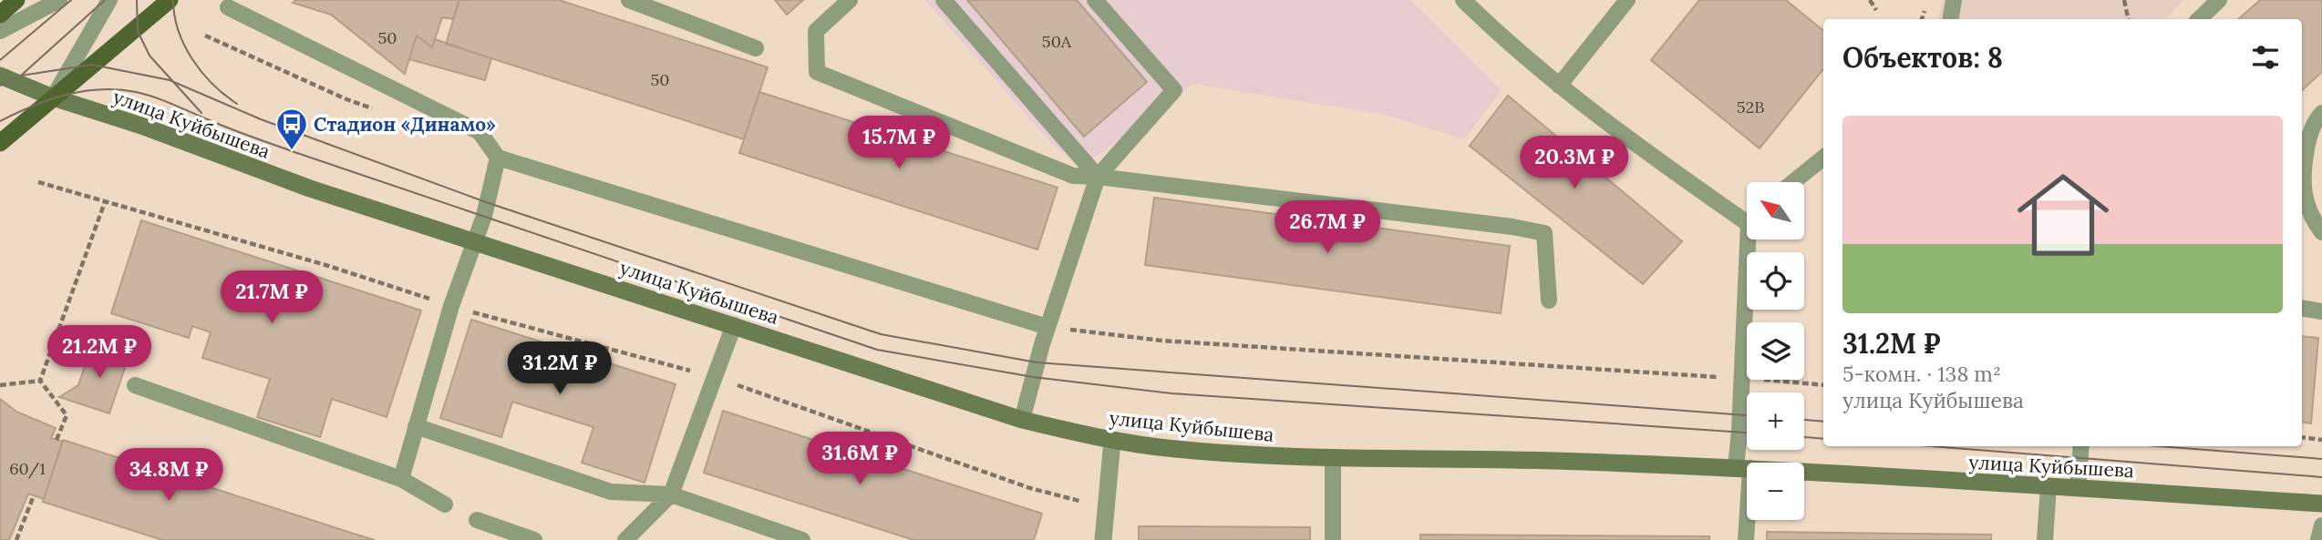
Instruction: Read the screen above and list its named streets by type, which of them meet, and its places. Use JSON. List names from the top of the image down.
{
  "streets": {
    "main road": ["улица Куйбышева"]
  },
  "places": {
    "bus stop": ["Стадион «Динамо»"]
  },
  "house_numbers": [
    "50",
    "50А",
    "50",
    "52В",
    "60/1"
  ],
  "north": "top left",
  "page": {
    "heading": "Объектов: 8",
    "list": [
      {
        "name": "31.2M ₽",
        "note": "5-комн. · 138 m² · улица Куйбышева"
      }
    ],
    "price": [
      "15.7M ₽",
      "20.3M ₽",
      "26.7M ₽",
      "21.7M ₽",
      "21.2M ₽",
      "31.2M ₽",
      "31.6M ₽",
      "34.8M ₽"
    ],
    "map_buttons": ["+", "−"]
  }
}
